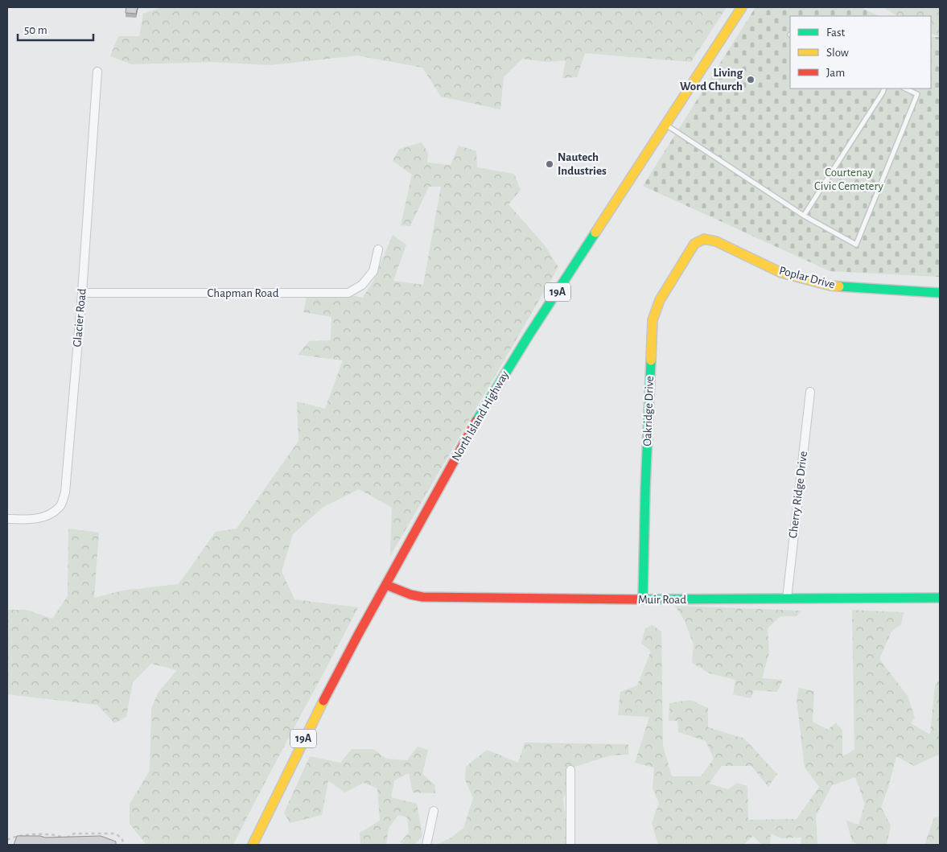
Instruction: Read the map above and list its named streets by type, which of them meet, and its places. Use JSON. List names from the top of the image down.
{
  "streets": {
    "street": [
      "Poplar Drive",
      "19A",
      "Chapman Road",
      "Glacier Road",
      "Oakridge Drive",
      "North Island Highway",
      "Cherry Ridge Drive",
      "Muir Road"
    ]
  },
  "crossings": [
    ["Poplar Drive", "Oakridge Drive"],
    ["Chapman Road", "Glacier Road"],
    ["Oakridge Drive", "Muir Road"],
    ["North Island Highway", "Muir Road"],
    ["Cherry Ridge Drive", "Muir Road"]
  ],
  "parks": ["Courtenay Civic Cemetery"],
  "places": ["Living Word Church", "Nautech Industries"],
  "legend": ["Fast", "Slow", "Jam"],
  "scale_bar": "50 m"
}
